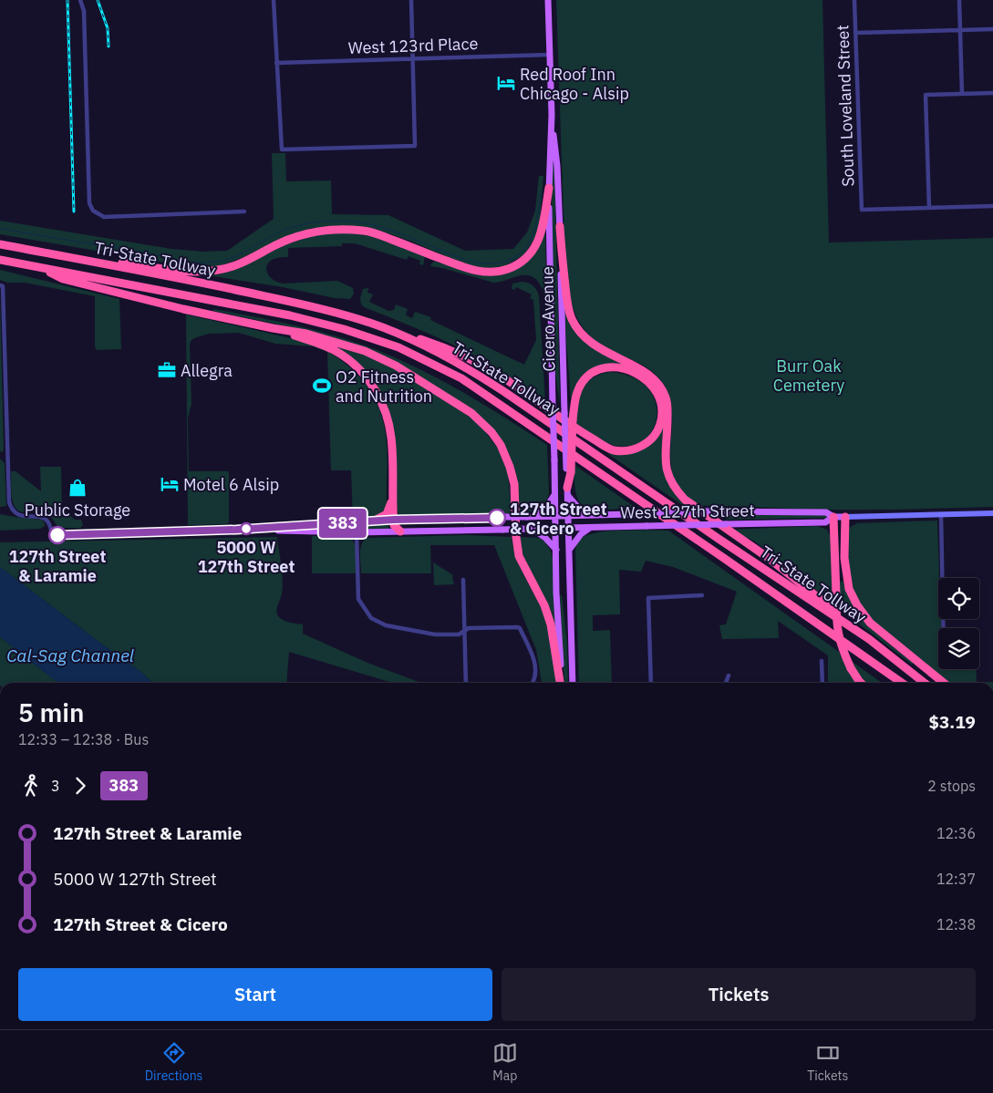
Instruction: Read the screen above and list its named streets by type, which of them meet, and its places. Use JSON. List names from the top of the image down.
{
  "streets": {
    "highway": ["Tri-State Tollway"],
    "main road": ["Cicero Avenue", "West 127th Street"],
    "street": ["West 123rd Place", "South Loveland Street"]
  },
  "crossings": [
    ["West 123rd Place", "Cicero Avenue"],
    ["Cicero Avenue", "West 127th Street"]
  ],
  "water": ["Cal-Sag Channel"],
  "parks": ["Burr Oak Cemetery"],
  "places": {
    "hotel": ["Red Roof Inn Chicago - Alsip", "Motel 6 Alsip"],
    "office": ["Allegra"],
    "sports": ["O2 Fitness and Nutrition"],
    "shop": ["Public Storage"],
    "other": ["127th Street & Cicero", "5000 W 127th Street", "127th Street & Laramie"]
  },
  "lines": ["bus line 383"],
  "page": {
    "on_map": "383",
    "heading": ["5 min", "12:33 – 12:38 · Bus", "$3.19"],
    "legs": ["3", "383", "2 stops"],
    "list": [
      {
        "name": "127th Street & Laramie",
        "value": "12:36"
      },
      {
        "name": "5000 W 127th Street",
        "value": "12:37"
      },
      {
        "name": "127th Street & Cicero",
        "value": "12:38"
      }
    ],
    "buttons": ["Start", "Tickets"],
    "tabs": ["Directions", "Map", "Tickets"]
  }
}
